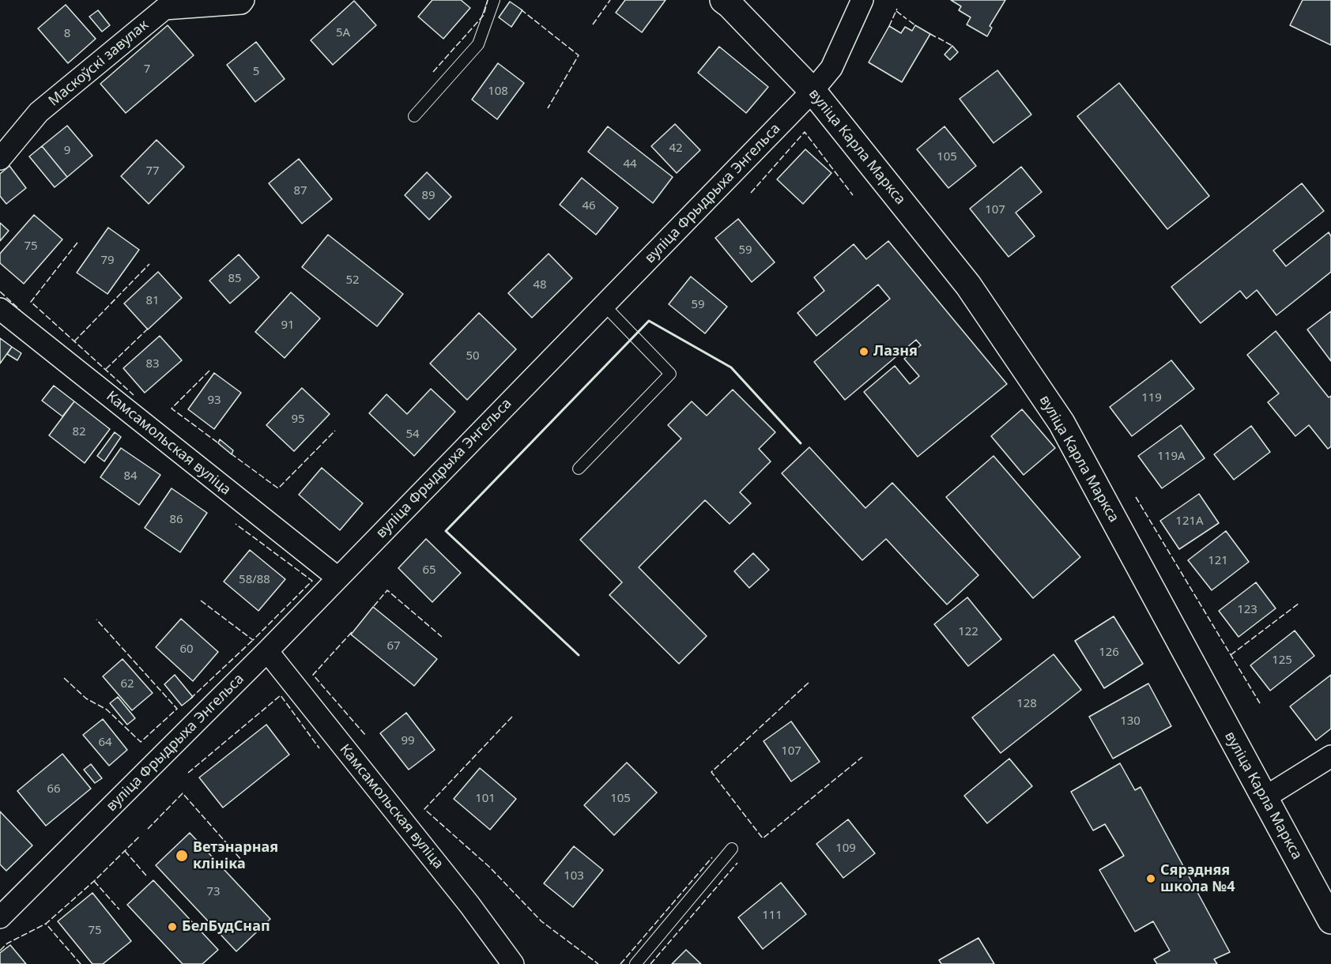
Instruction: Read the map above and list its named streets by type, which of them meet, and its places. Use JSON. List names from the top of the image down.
{
  "streets": {
    "main road": ["вуліца Карла Маркса"],
    "street": ["Маскоўскі завулак", "вуліца Фрыдрыха Энгельса", "Камсамольская вуліца"]
  },
  "crossings": [
    ["вуліца Карла Маркса", "вуліца Фрыдрыха Энгельса"],
    ["вуліца Фрыдрыха Энгельса", "Камсамольская вуліца"]
  ],
  "places": [
    "Лазня",
    "Ветэнарная клініка",
    "Сярэдняя школа №4",
    "БелБудСнап"
  ],
  "house_numbers": [
    "5А",
    "8",
    "7",
    "5",
    "108",
    "42",
    "9",
    "105",
    "44",
    "77",
    "87",
    "89",
    "46",
    "107",
    "75",
    "59",
    "79",
    "85",
    "52",
    "48",
    "81",
    "59",
    "91",
    "50",
    "83",
    "119",
    "93",
    "95",
    "82",
    "54",
    "119А",
    "84",
    "86",
    "121А",
    "121",
    "65",
    "58/88",
    "123",
    "122",
    "67",
    "60",
    "126",
    "125",
    "62",
    "128",
    "130",
    "99",
    "64",
    "107",
    "66",
    "101",
    "105",
    "109",
    "103",
    "73",
    "111",
    "75"
  ]
}
